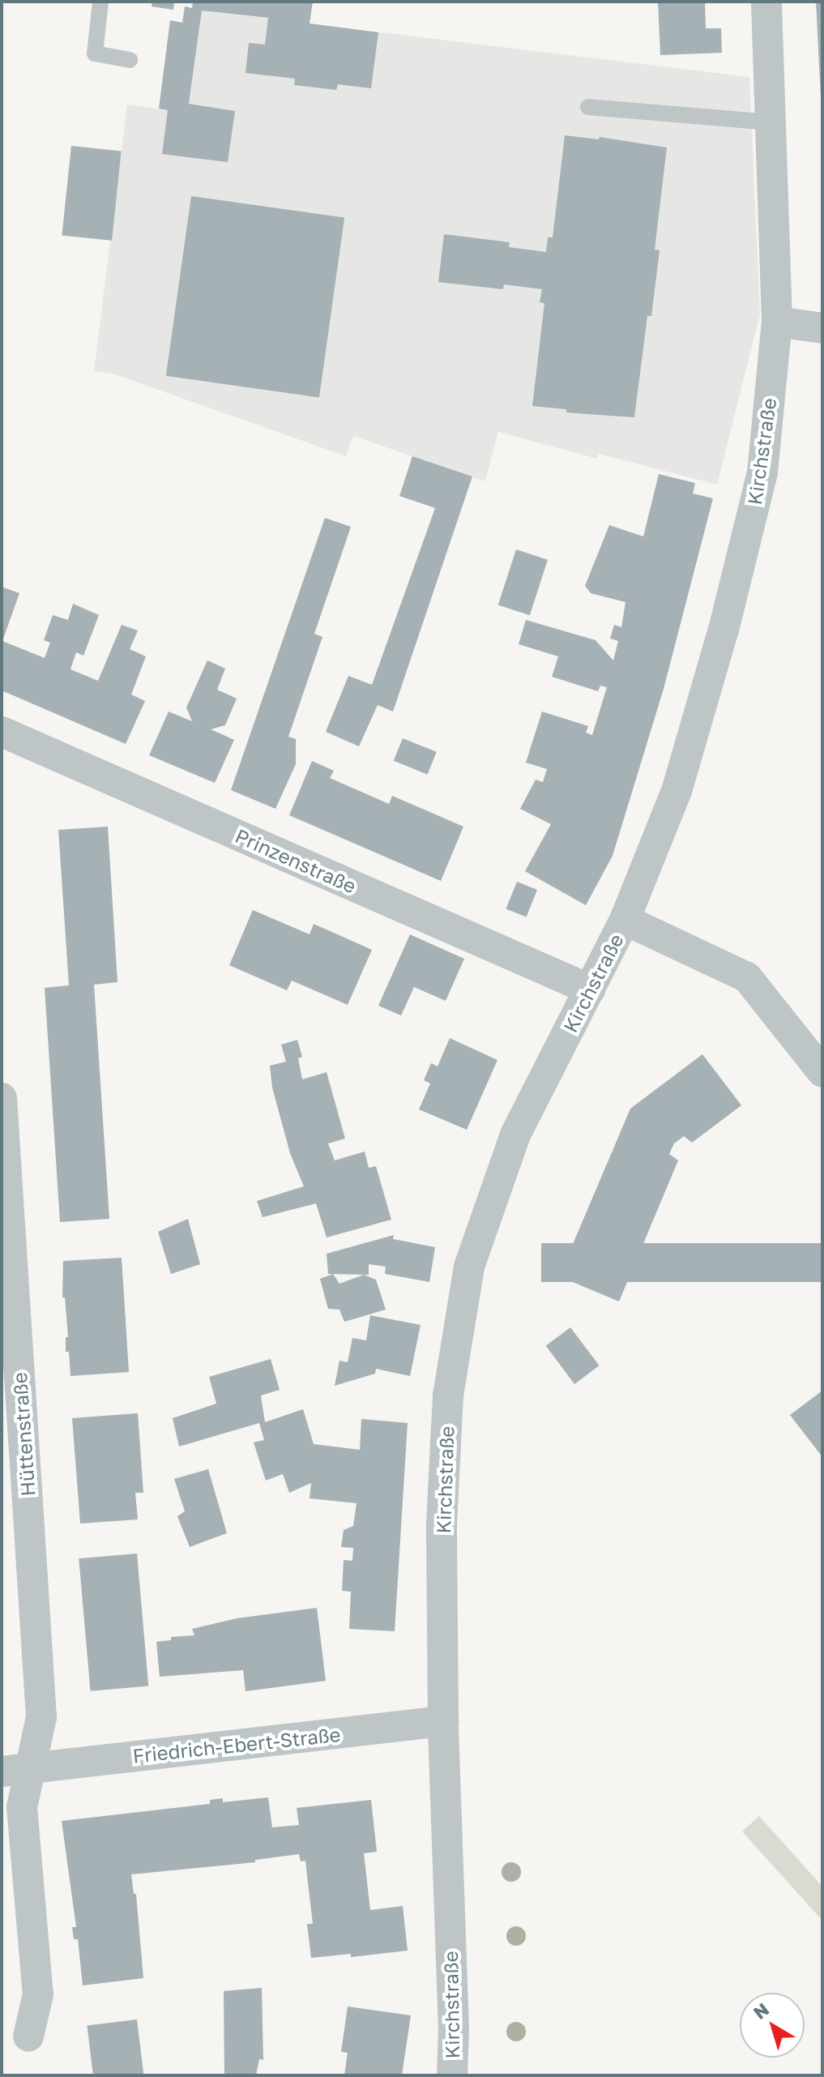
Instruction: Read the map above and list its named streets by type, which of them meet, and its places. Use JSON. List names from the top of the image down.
{
  "streets": {
    "street": [
      "Kirchstraße",
      "Prinzenstraße",
      "Hüttenstraße",
      "Friedrich-Ebert-Straße"
    ]
  },
  "crossings": [
    ["Kirchstraße", "Prinzenstraße"],
    ["Kirchstraße", "Friedrich-Ebert-Straße"],
    ["Hüttenstraße", "Friedrich-Ebert-Straße"]
  ],
  "north": "top left"
}
